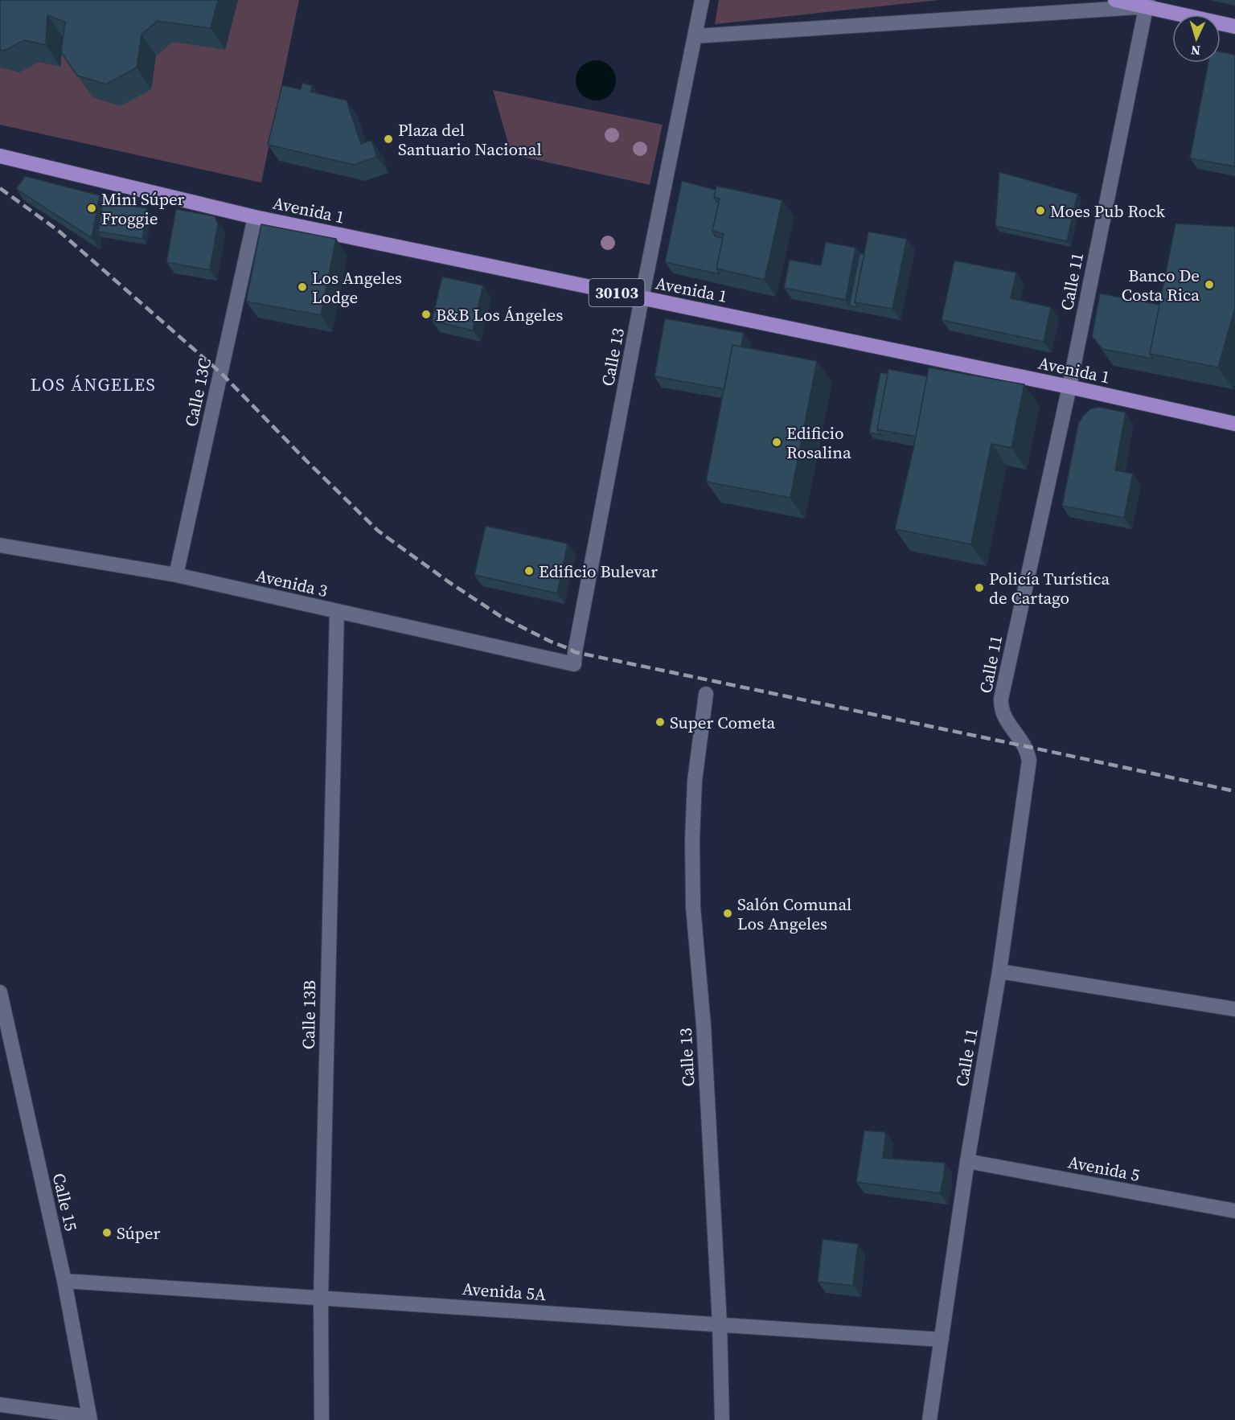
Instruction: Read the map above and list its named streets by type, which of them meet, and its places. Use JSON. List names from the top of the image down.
{
  "streets": {
    "main road": ["Avenida 1", "30103"],
    "street": [
      "Calle 11",
      "Calle 13",
      "Calle 13C",
      "Avenida 3",
      "Calle 13B",
      "Avenida 5",
      "Calle 15",
      "Avenida 5A"
    ]
  },
  "crossings": [
    ["Avenida 1", "Calle 11"],
    ["Avenida 1", "Calle 13"],
    ["Avenida 1", "Calle 13C"],
    ["Calle 11", "Avenida 5"],
    ["Calle 11", "Avenida 5A"],
    ["Calle 13", "Avenida 3"],
    ["Calle 13", "Avenida 5A"],
    ["Calle 13C", "Avenida 3"],
    ["Avenida 3", "Calle 13B"],
    ["Calle 13B", "Avenida 5A"],
    ["Calle 15", "Avenida 5A"]
  ],
  "districts": ["LOS ÁNGELES"],
  "places": [
    "Plaza del Santuario Nacional",
    "Mini Súper Froggie",
    "Moes Pub Rock",
    "Banco De Costa Rica",
    "Los Angeles Lodge",
    "B&B Los Ángeles",
    "Edificio Rosalina",
    "Edificio Bulevar",
    "Policía Turística de Cartago",
    "Super Cometa",
    "Salón Comunal Los Angeles",
    "Súper"
  ],
  "north": "bottom"
}
